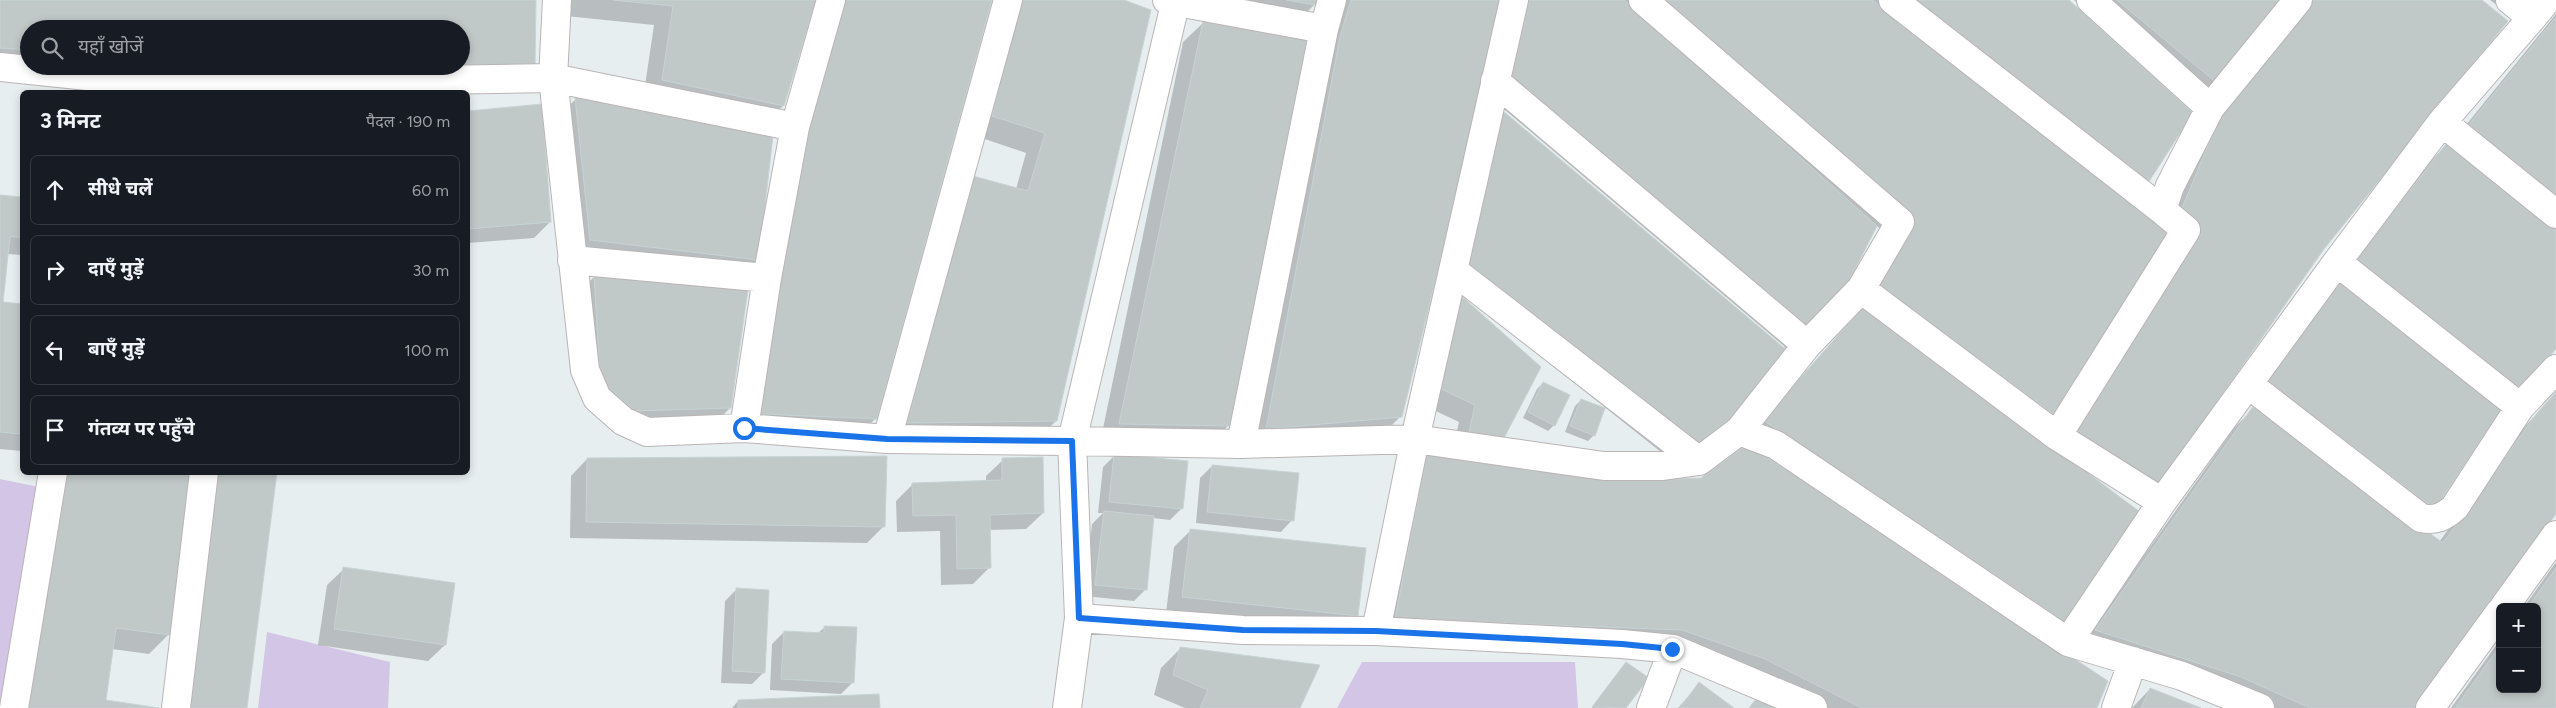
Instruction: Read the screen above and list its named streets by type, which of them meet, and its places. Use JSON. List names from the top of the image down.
{
  "page": {
    "search": "यहाँ खोजें",
    "heading": ["3 मिनट", "पैदल · 190 m"],
    "list": [
      ["सीधे चलें", "60 m"],
      ["दाएँ मुड़ें", "30 m"],
      ["बाएँ मुड़ें", "100 m"],
      "गंतव्य पर पहुँचे"
    ],
    "map_buttons": ["+", "−"]
  }
}
